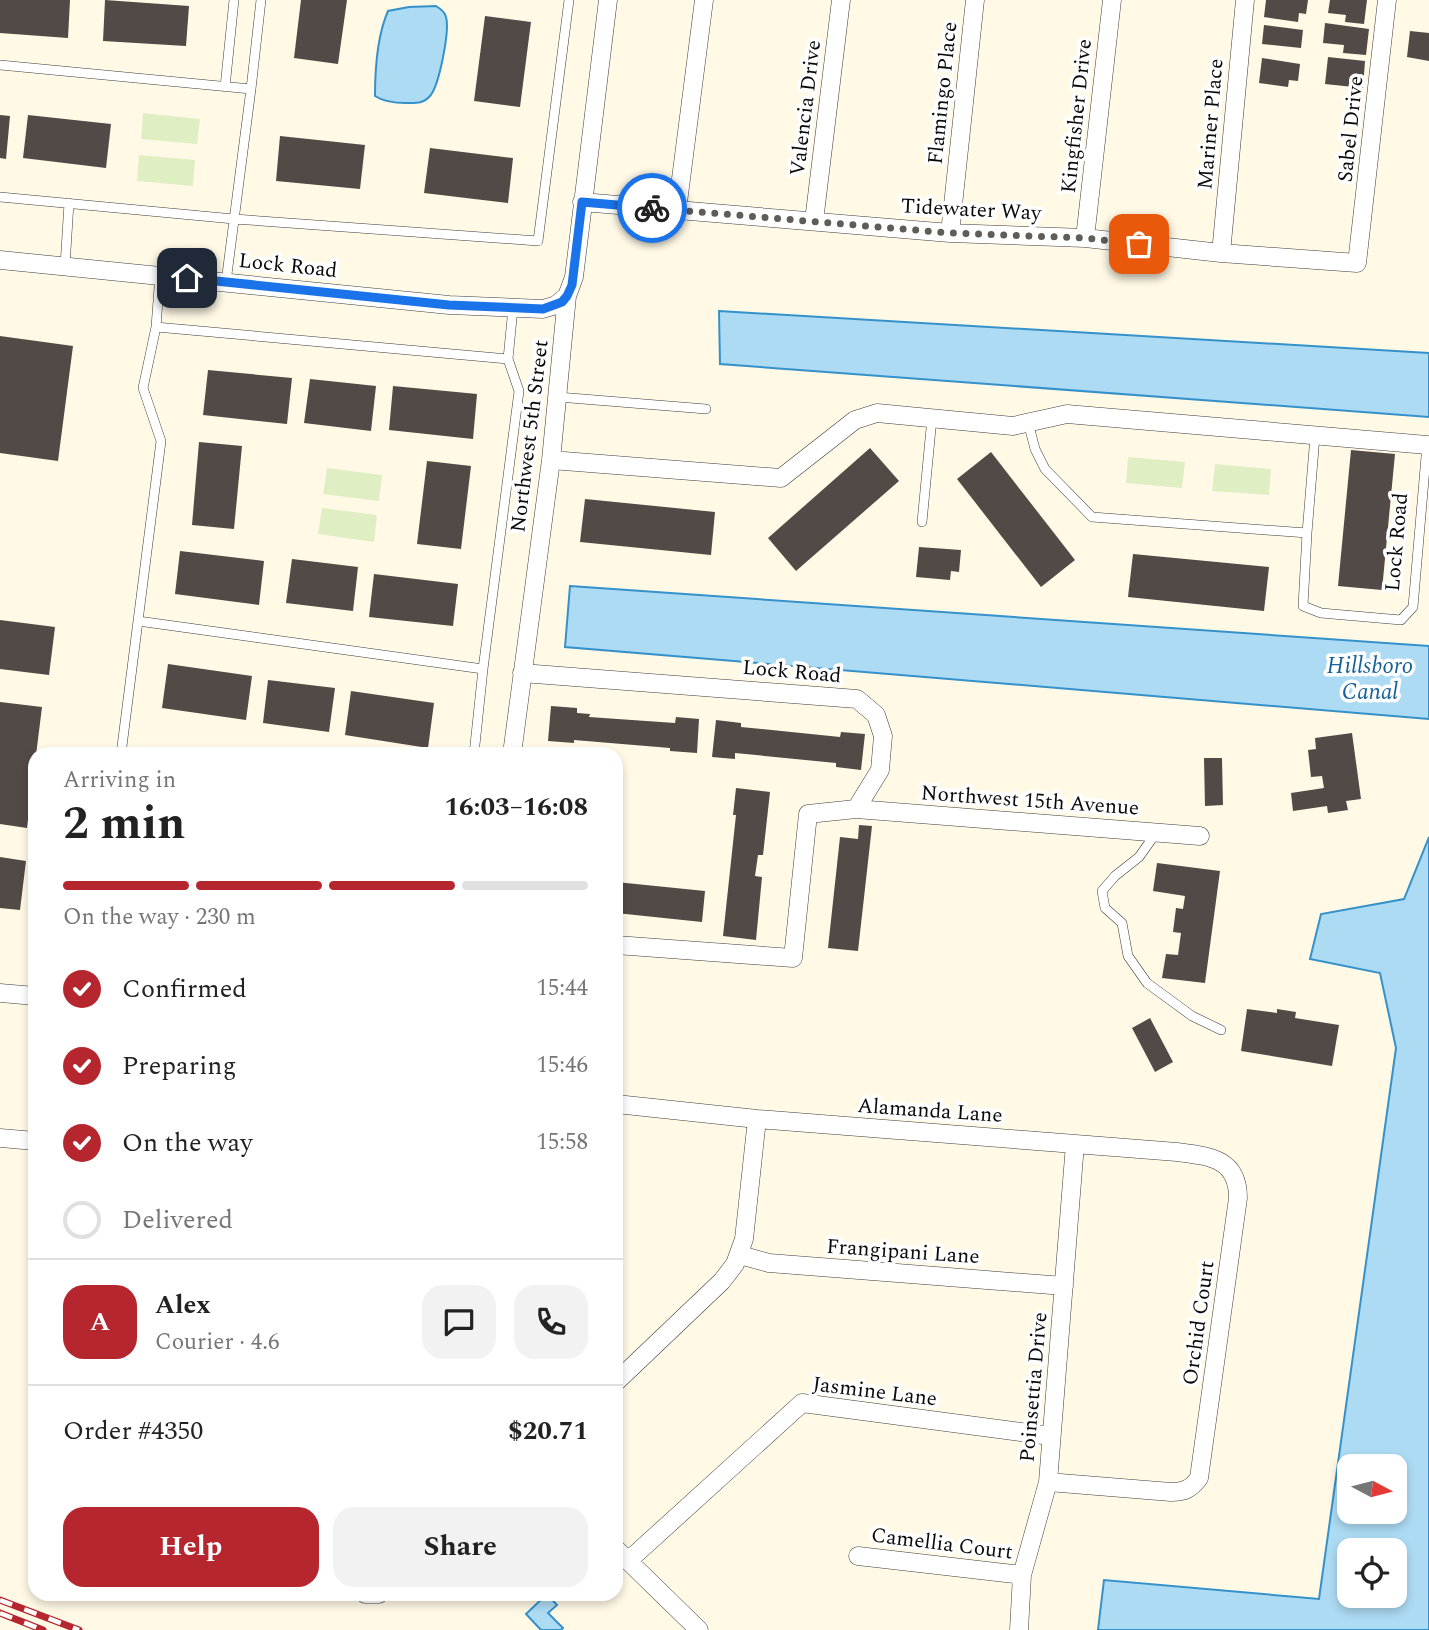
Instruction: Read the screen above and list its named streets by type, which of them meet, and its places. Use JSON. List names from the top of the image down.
{
  "streets": {
    "street": [
      "Flamingo Place",
      "Valencia Drive",
      "Kingfisher Drive",
      "Mariner Place",
      "Sabel Drive",
      "Tidewater Way",
      "Lock Road",
      "Northwest 5th Street",
      "Northwest 15th Avenue",
      "Alamanda Lane",
      "Frangipani Lane",
      "Orchid Court",
      "Poinsettia Drive",
      "Jasmine Lane",
      "Camellia Court"
    ]
  },
  "crossings": [
    ["Flamingo Place", "Tidewater Way"],
    ["Valencia Drive", "Tidewater Way"],
    ["Kingfisher Drive", "Tidewater Way"],
    ["Mariner Place", "Tidewater Way"],
    ["Sabel Drive", "Tidewater Way"],
    ["Tidewater Way", "Northwest 5th Street"],
    ["Lock Road", "Northwest 5th Street"],
    ["Lock Road", "Northwest 15th Avenue"],
    ["Alamanda Lane", "Orchid Court"],
    ["Alamanda Lane", "Poinsettia Drive"],
    ["Frangipani Lane", "Poinsettia Drive"],
    ["Orchid Court", "Poinsettia Drive"],
    ["Poinsettia Drive", "Jasmine Lane"],
    ["Poinsettia Drive", "Camellia Court"]
  ],
  "water": ["Hillsboro Canal"],
  "north": "right",
  "page": {
    "heading": ["2 min", "Arriving in", "16:03–16:08"],
    "panel": [
      "Alex",
      "Courier · 4.6",
      "Order #4350",
      "$20.71"
    ],
    "bar": "On the way · 230 m",
    "list": [
      ["Confirmed", "15:44"],
      ["Preparing", "15:46"],
      ["On the way", "15:58"],
      "Delivered"
    ],
    "round": "A",
    "buttons": ["Help", "Share"]
  }
}
